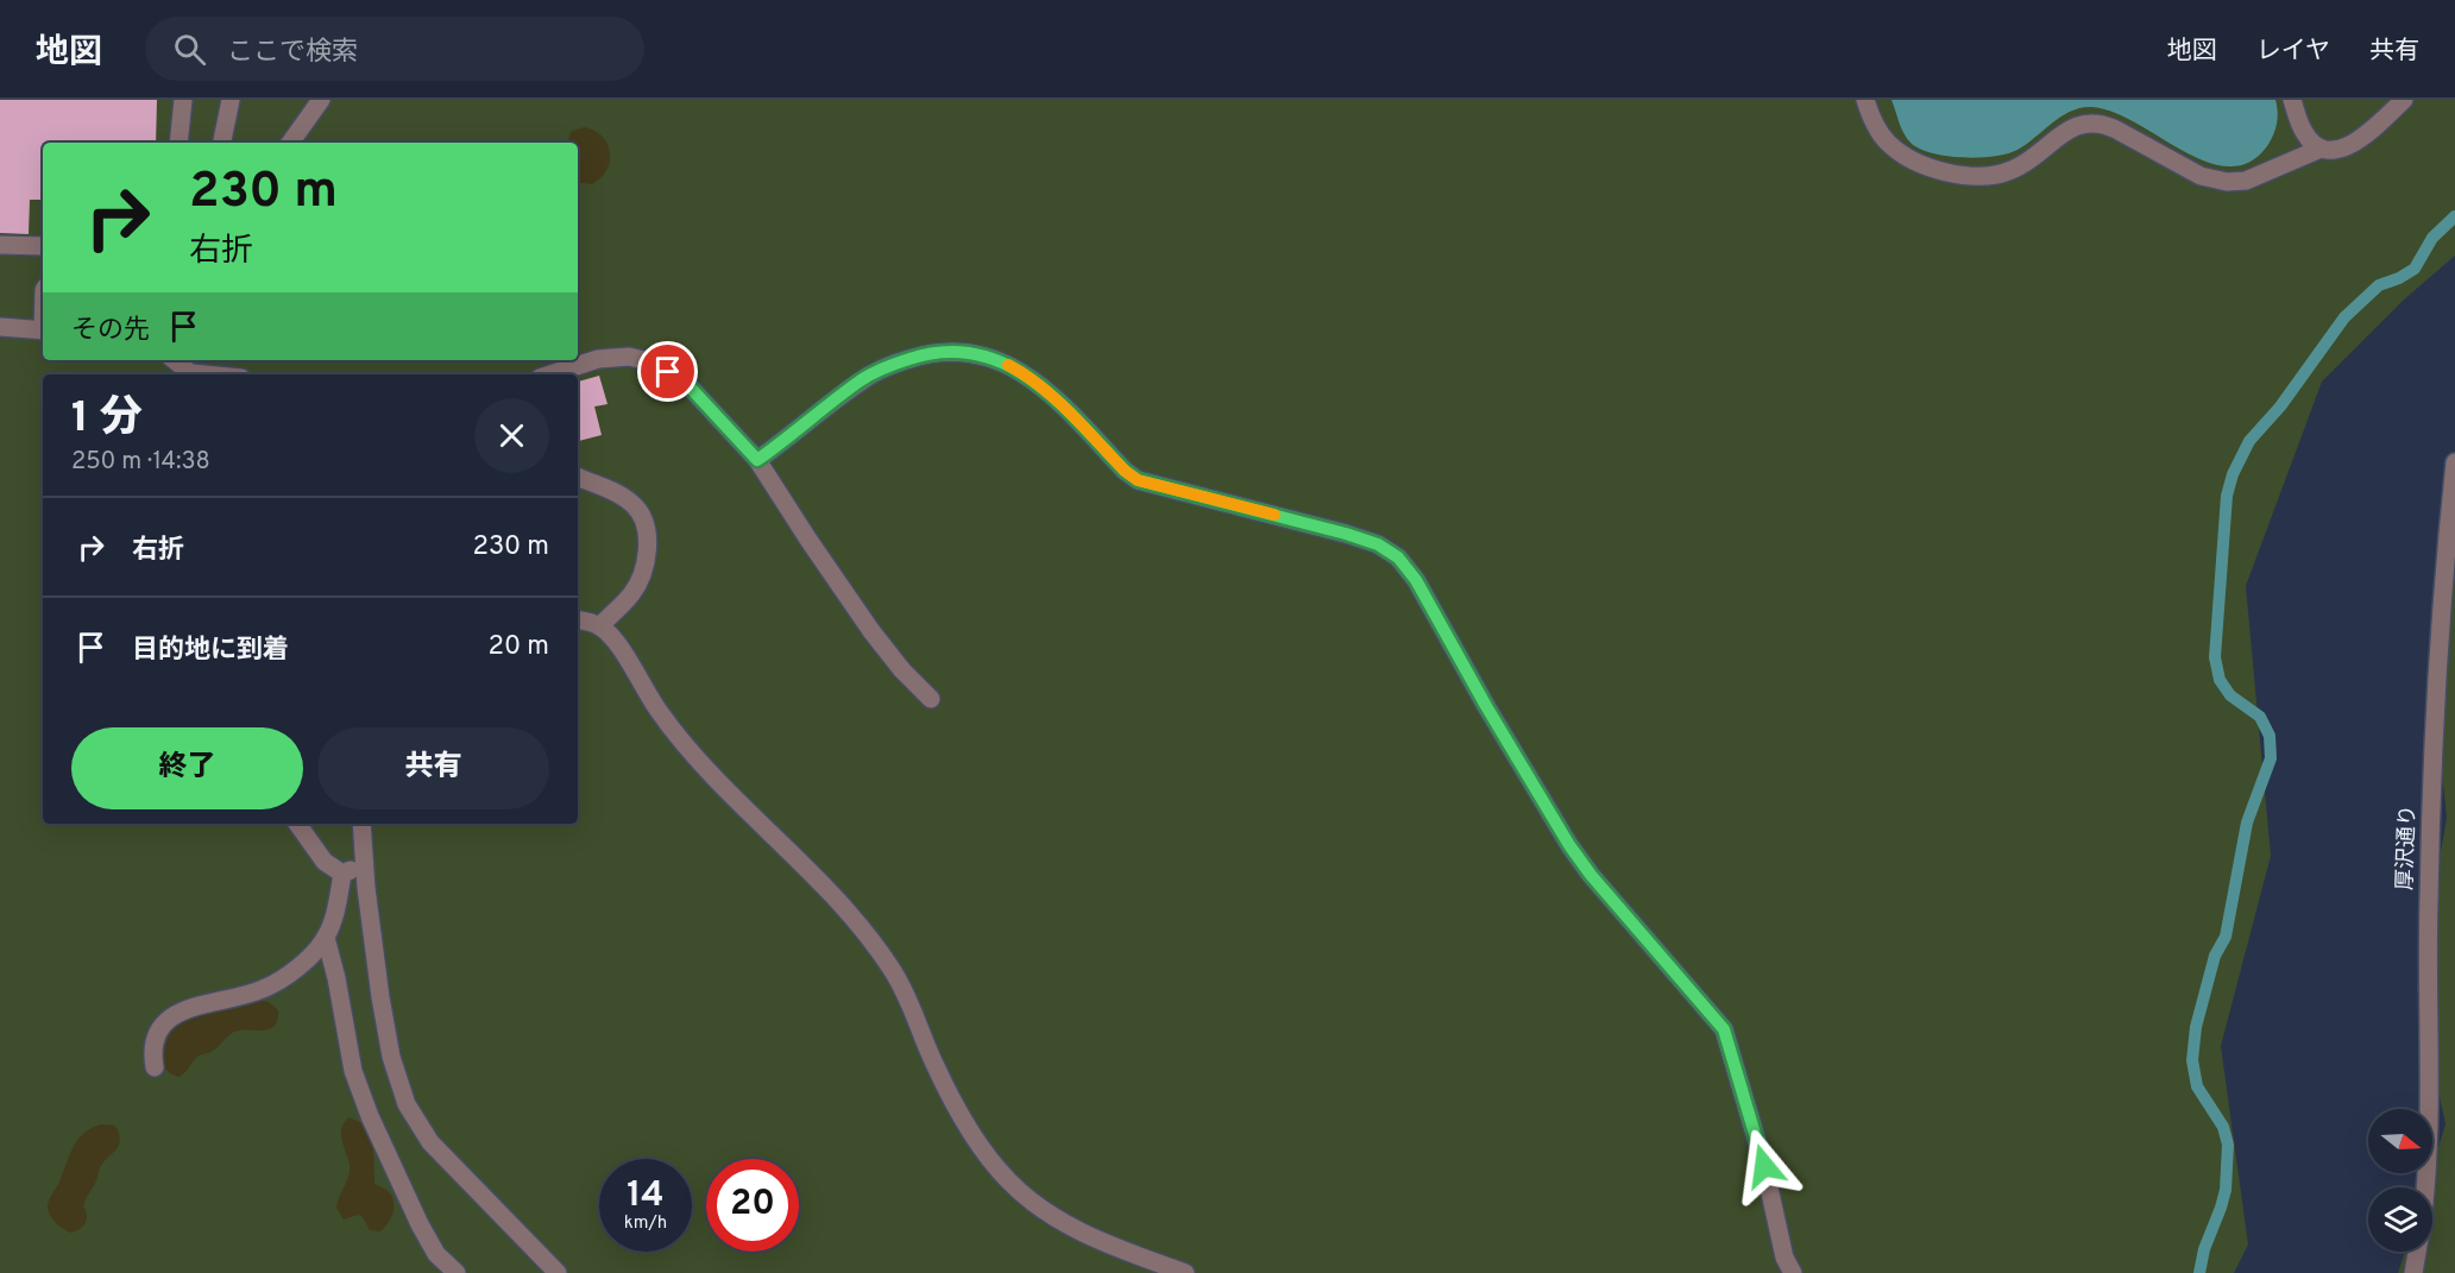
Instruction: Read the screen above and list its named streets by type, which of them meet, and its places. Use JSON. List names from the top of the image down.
{
  "streets": {
    "street": ["厚沢通り"]
  },
  "north": "right",
  "page": {
    "header": "地図",
    "search": "ここで検索",
    "nav": ["地図", "レイヤ", "共有"],
    "turn": ["230 m", "右折"],
    "then": "その先",
    "heading": ["1 分", "250 m · 14:38"],
    "list": [
      {
        "name": "右折",
        "value": "230 m"
      },
      {
        "name": "目的地に到着",
        "value": "20 m"
      }
    ],
    "buttons": ["終了", "共有"],
    "speed": "14 km/h",
    "limit": "20"
  }
}
